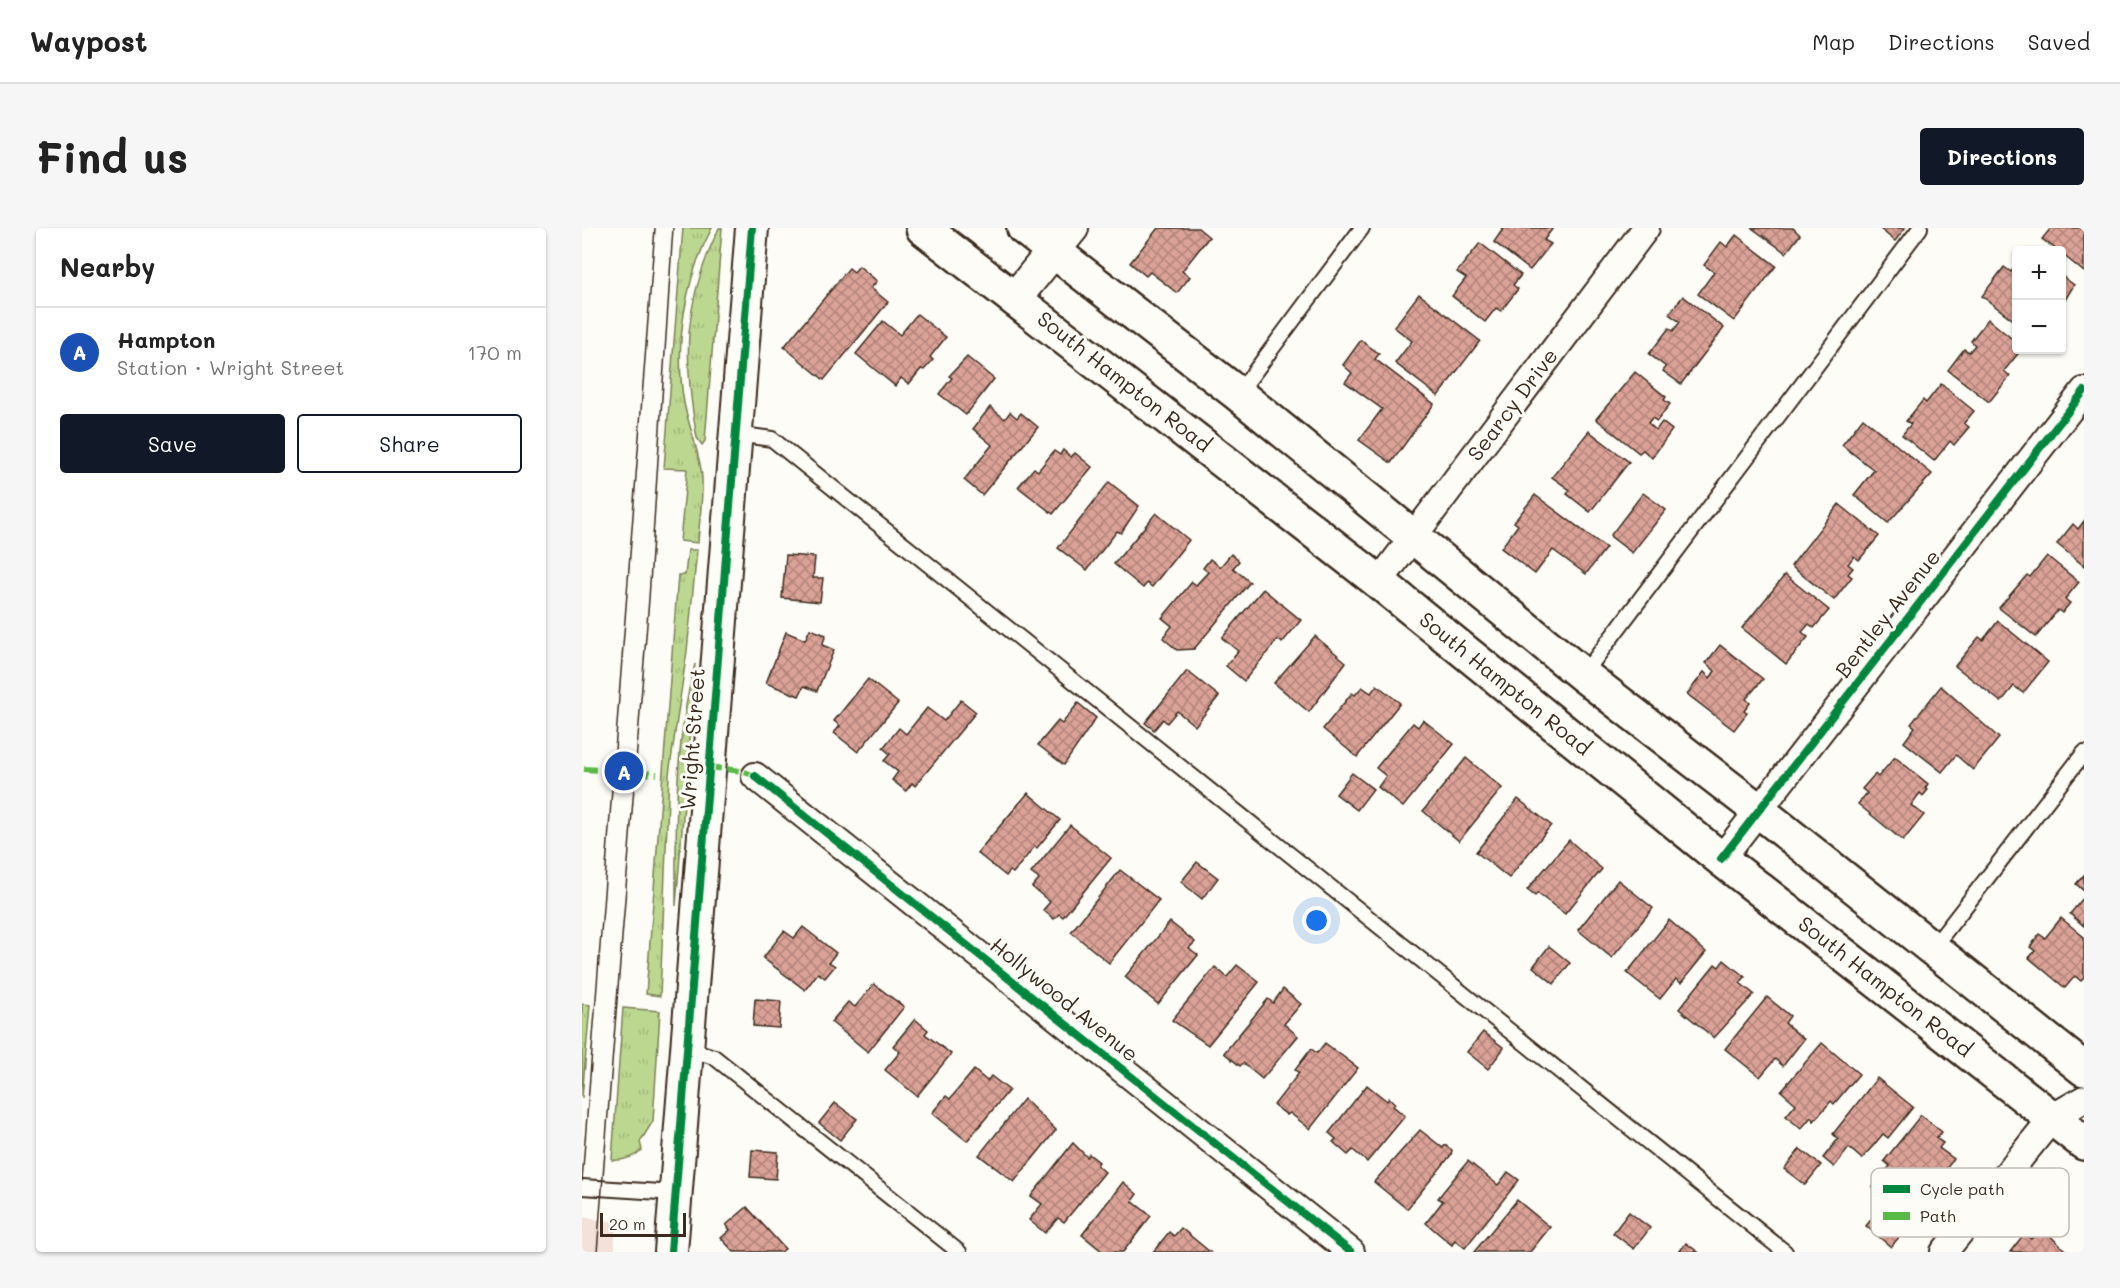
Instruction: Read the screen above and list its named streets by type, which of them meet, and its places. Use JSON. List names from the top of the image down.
{
  "streets": {
    "main road": ["South Hampton Road"],
    "street": [
      "Searcy Drive",
      "Bentley Avenue",
      "Wright Street",
      "Hollywood Avenue"
    ]
  },
  "crossings": [
    ["South Hampton Road", "Searcy Drive"],
    ["South Hampton Road", "Bentley Avenue"]
  ],
  "legend": ["Cycle path", "Path"],
  "scale_bar": "20 m",
  "page": {
    "header": "Waypost",
    "nav": ["Map", "Directions", "Saved"],
    "buttons": [
      "Directions",
      ["Save", "Share"]
    ],
    "title": "Find us",
    "heading": "Nearby",
    "map_buttons": ["+", "−"],
    "list": [
      {
        "mark": "A",
        "name": "Hampton",
        "note": "Station · Wright Street",
        "value": "170 m"
      }
    ],
    "pins": "A",
    "scale": "20 m"
  }
}
